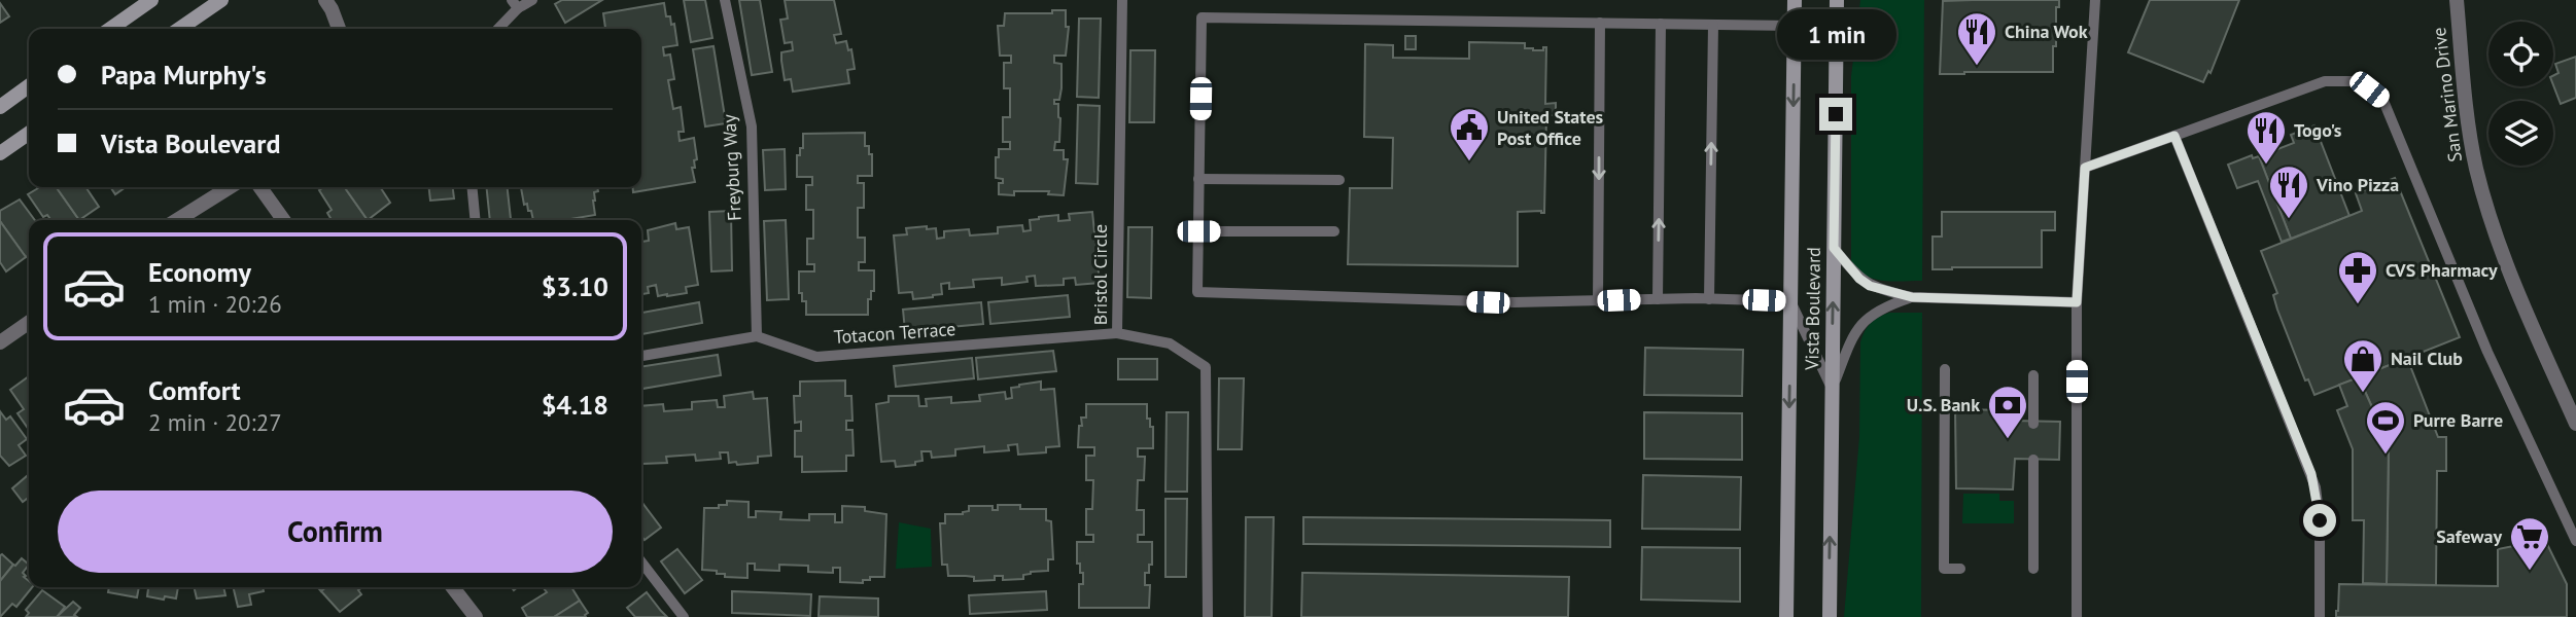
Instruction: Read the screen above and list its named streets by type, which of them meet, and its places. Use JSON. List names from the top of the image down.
{
  "streets": {
    "main road": ["Vista Boulevard"],
    "street": ["San Marino Drive"],
    "lane": ["Freyburg Way", "Bristol Circle", "Totacon Terrace"]
  },
  "crossings": [
    ["Freyburg Way", "Totacon Terrace"],
    ["Bristol Circle", "Totacon Terrace"]
  ],
  "places": {
    "restaurant": ["China Wok", "Togo's", "Vino Pizza"],
    "public building": ["United States Post Office"],
    "pharmacy": ["CVS Pharmacy"],
    "shop": ["Nail Club"],
    "bank": ["U.S. Bank"],
    "sports": ["Purre Barre"],
    "supermarket": ["Safeway"]
  },
  "page": {
    "bubble": "1 min",
    "banner": ["Papa Murphy's", "Vista Boulevard"],
    "list": [
      {
        "name": "Economy",
        "note": "1 min · 20:26",
        "value": "$3.10"
      },
      {
        "name": "Comfort",
        "note": "2 min · 20:27",
        "value": "$4.18"
      }
    ],
    "buttons": "Confirm"
  }
}
